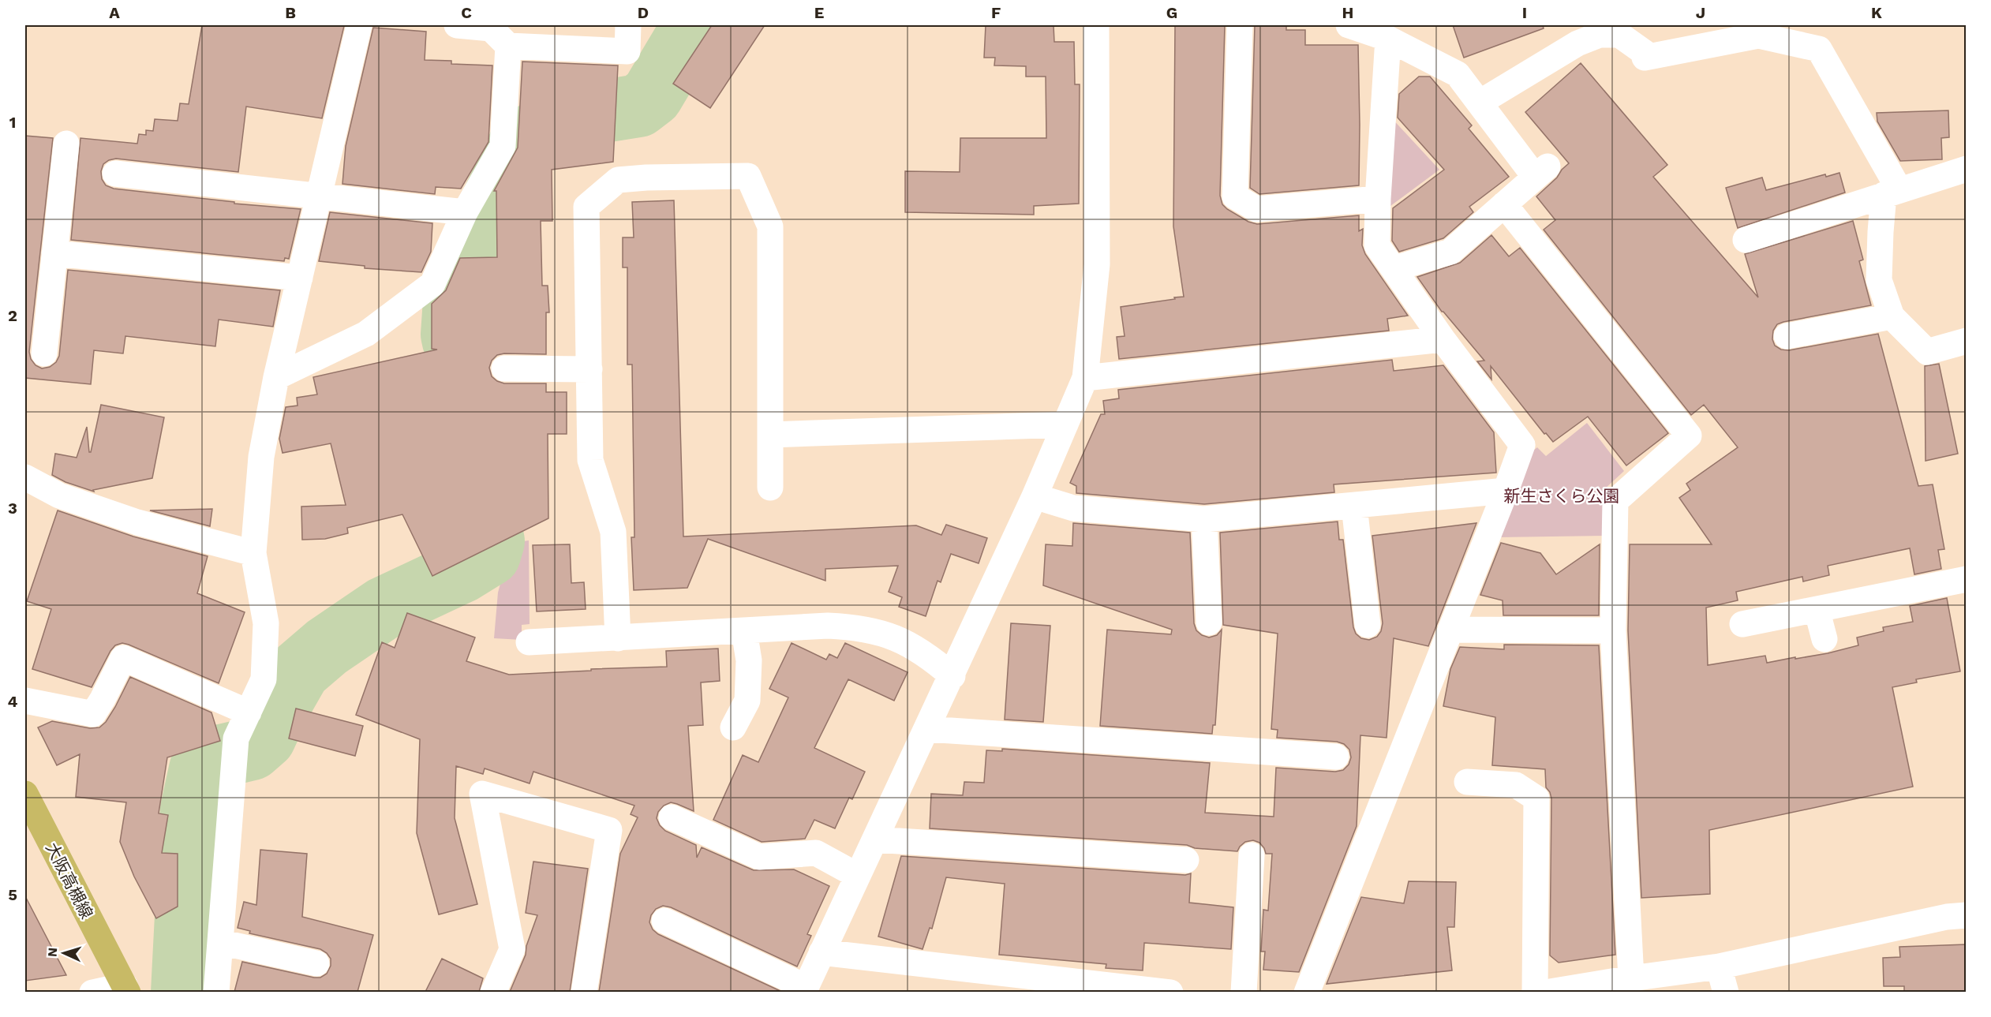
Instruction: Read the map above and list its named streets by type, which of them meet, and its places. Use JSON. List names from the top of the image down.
{
  "streets": {
    "main road": ["大阪高槻線"]
  },
  "parks": ["新生さくら公園"],
  "north": "left",
  "grid": {
    "columns": [
      "A",
      "B",
      "C",
      "D",
      "E",
      "F",
      "G",
      "H",
      "I",
      "J",
      "K"
    ],
    "rows": [
      "1",
      "2",
      "3",
      "4",
      "5"
    ]
  }
}
